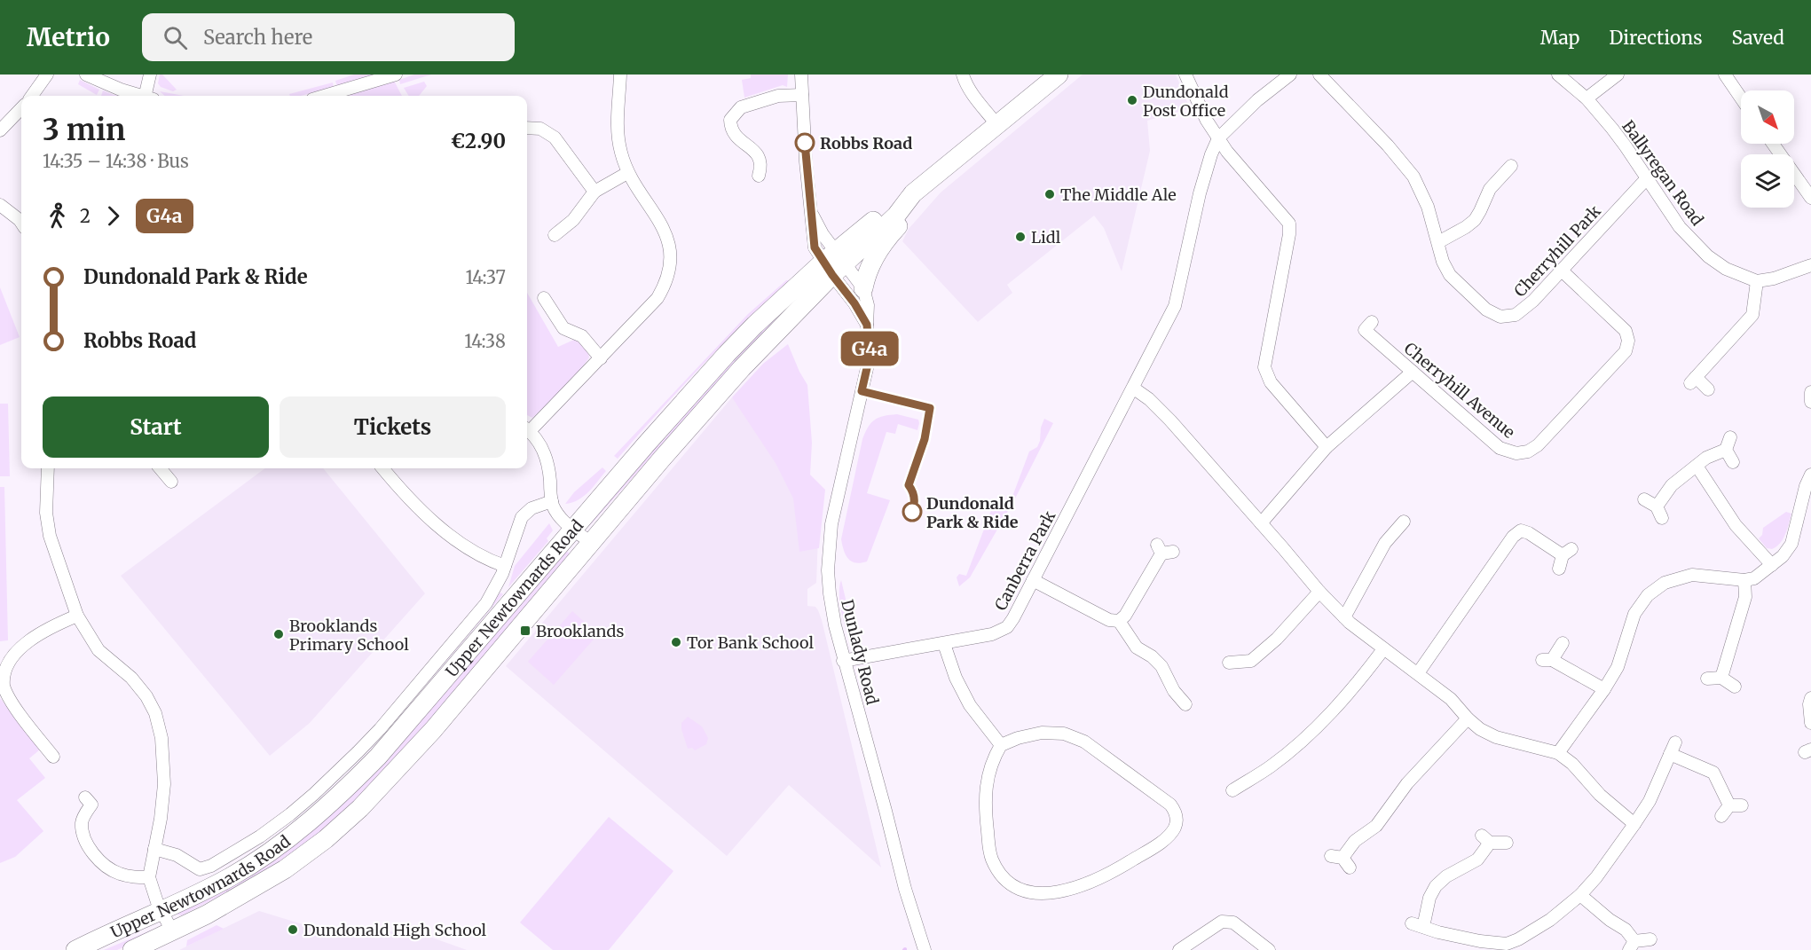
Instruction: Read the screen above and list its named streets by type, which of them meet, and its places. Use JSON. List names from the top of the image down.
{
  "streets": {
    "highway": ["Upper Newtownards Road"],
    "street": [
      "Ballyregan Road",
      "Cherryhill Park",
      "Cherryhill Avenue",
      "Canberra Park",
      "Dunlady Road"
    ]
  },
  "crossings": [
    ["Ballyregan Road", "Cherryhill Park"],
    ["Cherryhill Park", "Cherryhill Avenue"],
    ["Canberra Park", "Dunlady Road"],
    ["Upper Newtownards Road", "Dunlady Road"]
  ],
  "places": {
    "other": [
      "Dundonald Post Office",
      "Robbs Road",
      "The Middle Ale",
      "Lidl",
      "Dundonald Park & Ride",
      "Brooklands Primary School",
      "Tor Bank School",
      "Dundonald High School"
    ],
    "transit": ["Brooklands"]
  },
  "lines": ["bus line G4a"],
  "north": "bottom right",
  "page": {
    "header": "Metrio",
    "search": "Search here",
    "nav": ["Map", "Directions", "Saved"],
    "on_map": "G4a",
    "heading": ["3 min", "14:35 – 14:38 · Bus", "€2.90"],
    "legs": ["2", "G4a"],
    "list": [
      {
        "name": "Dundonald Park & Ride",
        "value": "14:37"
      },
      {
        "name": "Robbs Road",
        "value": "14:38"
      }
    ],
    "buttons": ["Start", "Tickets"]
  }
}
